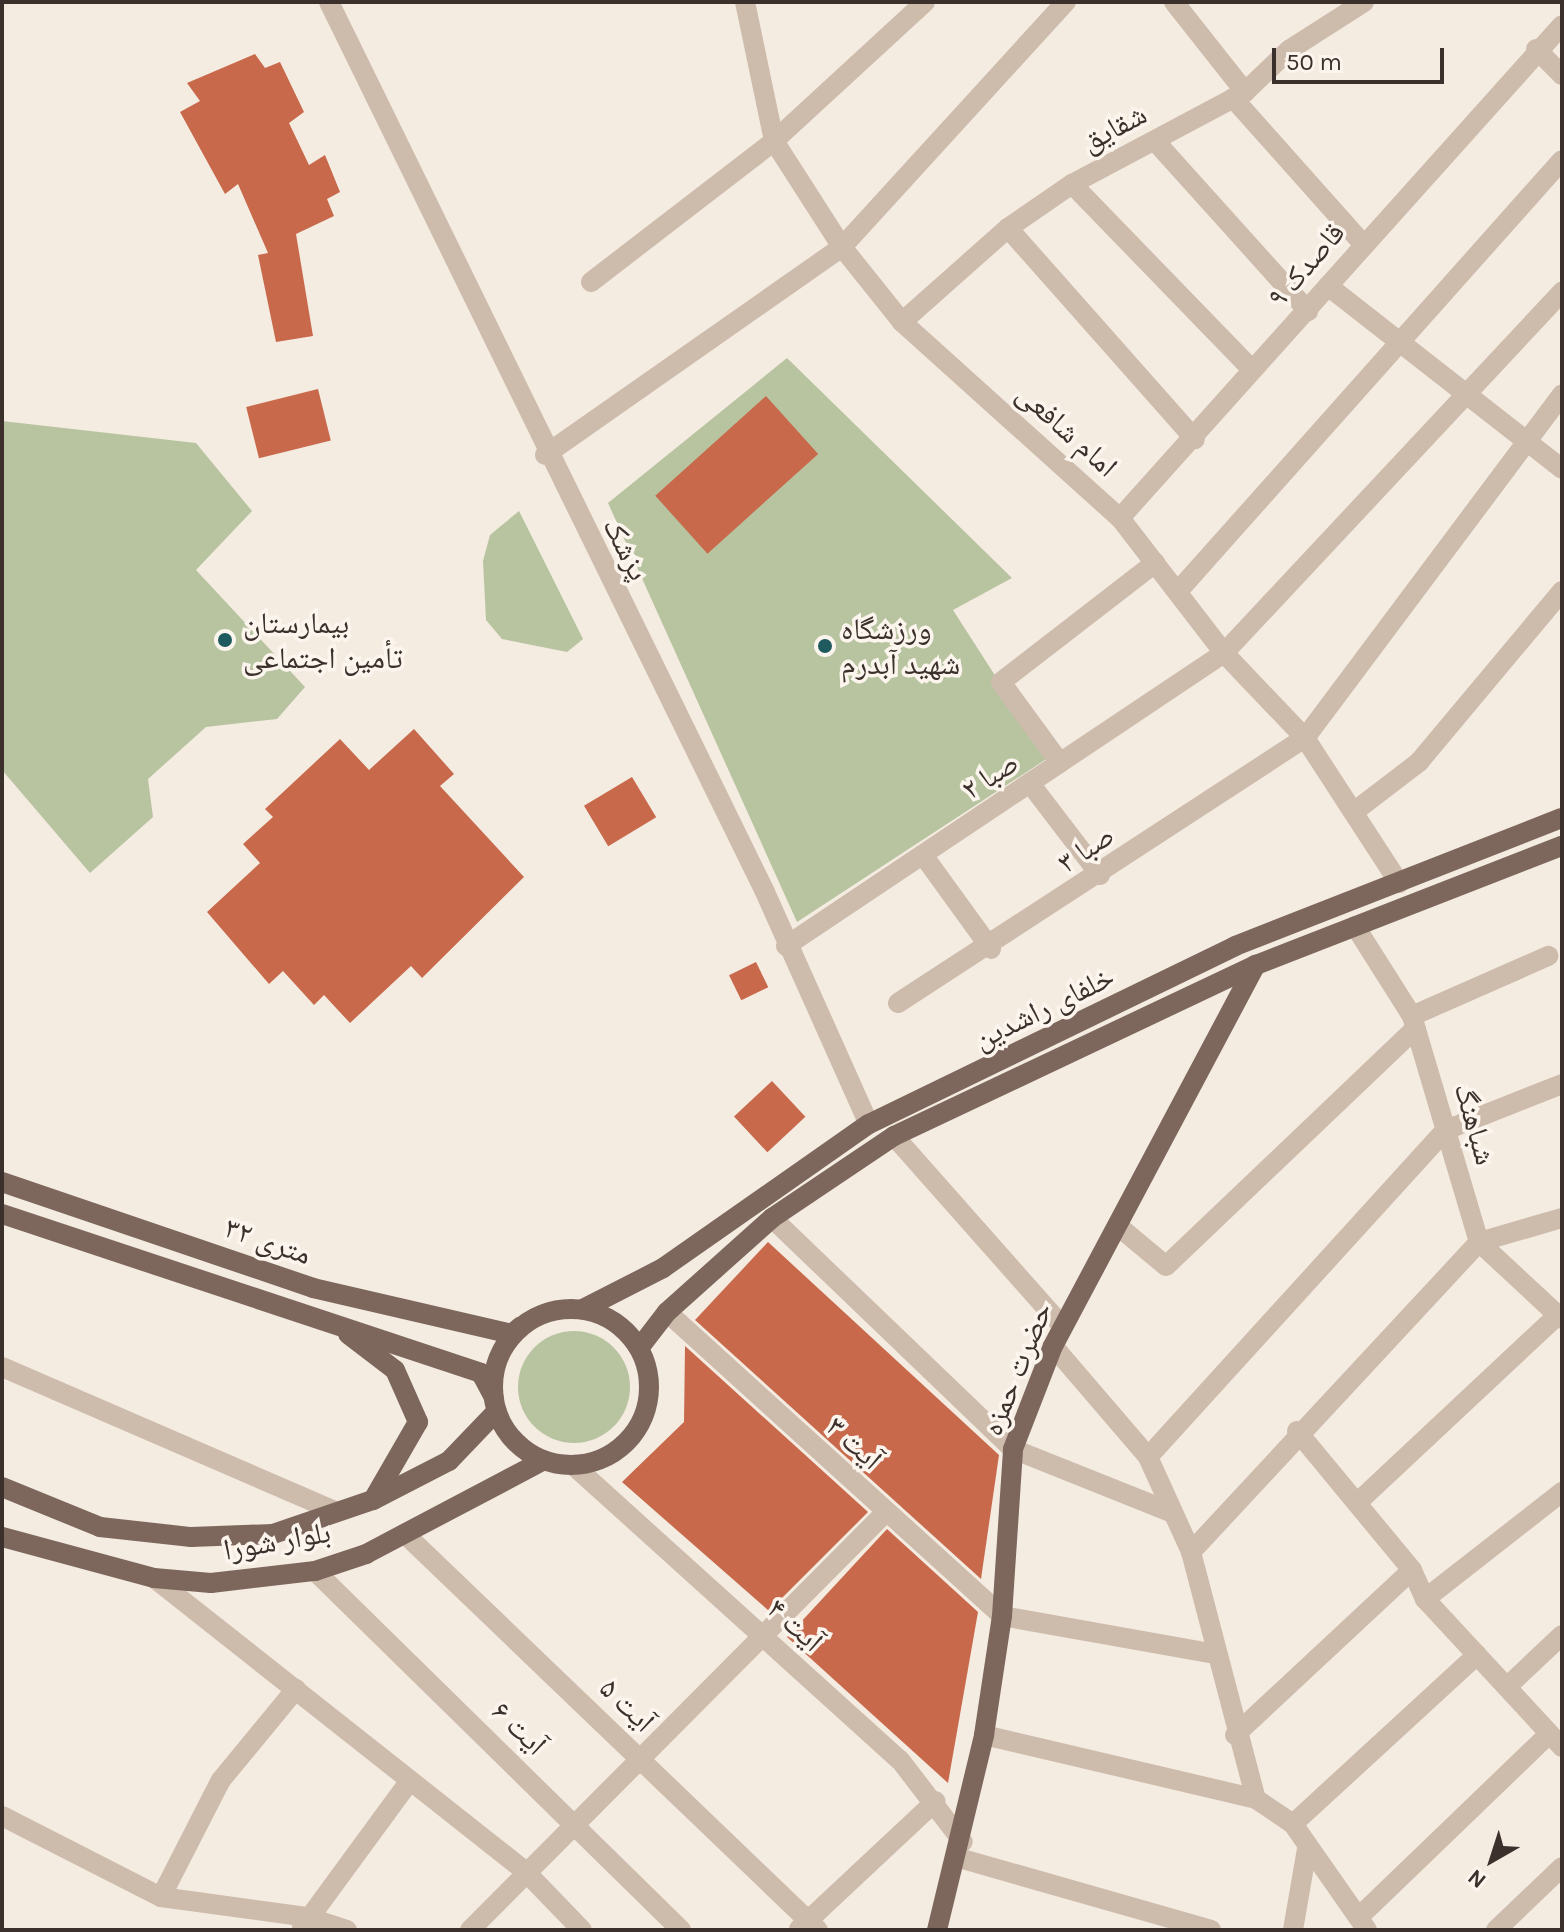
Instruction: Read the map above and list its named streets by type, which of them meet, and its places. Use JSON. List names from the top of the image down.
{
  "streets": {
    "main road": [
      "خلفای راشدین",
      "۳۲ متری",
      "حضرت حمزه",
      "بلوار شورا"
    ],
    "street": [
      "شقایق",
      "قاصدک ۹",
      "امام شافعی",
      "پزشک",
      "صبا ۲",
      "صبا ۳",
      "شباهنگ",
      "آیت ۳",
      "آیت ۴",
      "آیت ۵",
      "آیت ۶"
    ]
  },
  "crossings": [
    ["شقایق", "امام شافعی"],
    ["قاصدک ۹", "امام شافعی"],
    ["امام شافعی", "صبا ۲"],
    ["امام شافعی", "صبا ۳"],
    ["امام شافعی", "خلفای راشدین"],
    ["پزشک", "صبا ۲"],
    ["پزشک", "خلفای راشدین"],
    ["خلفای راشدین", "شباهنگ"],
    ["خلفای راشدین", "۳۲ متری"],
    ["خلفای راشدین", "حضرت حمزه"],
    ["خلفای راشدین", "آیت ۳"],
    ["خلفای راشدین", "بلوار شورا"],
    ["خلفای راشدین", "آیت ۴"],
    ["۳۲ متری", "بلوار شورا"],
    ["۳۲ متری", "آیت ۴"],
    ["حضرت حمزه", "آیت ۳"],
    ["حضرت حمزه", "آیت ۴"],
    ["بلوار شورا", "آیت ۴"],
    ["بلوار شورا", "آیت ۵"],
    ["بلوار شورا", "آیت ۶"]
  ],
  "places": ["بیمارستان تأمین اجتماعی", "ورزشگاه شهید آبدرم"],
  "scale_bar": "50 m",
  "north": "bottom left"
}
